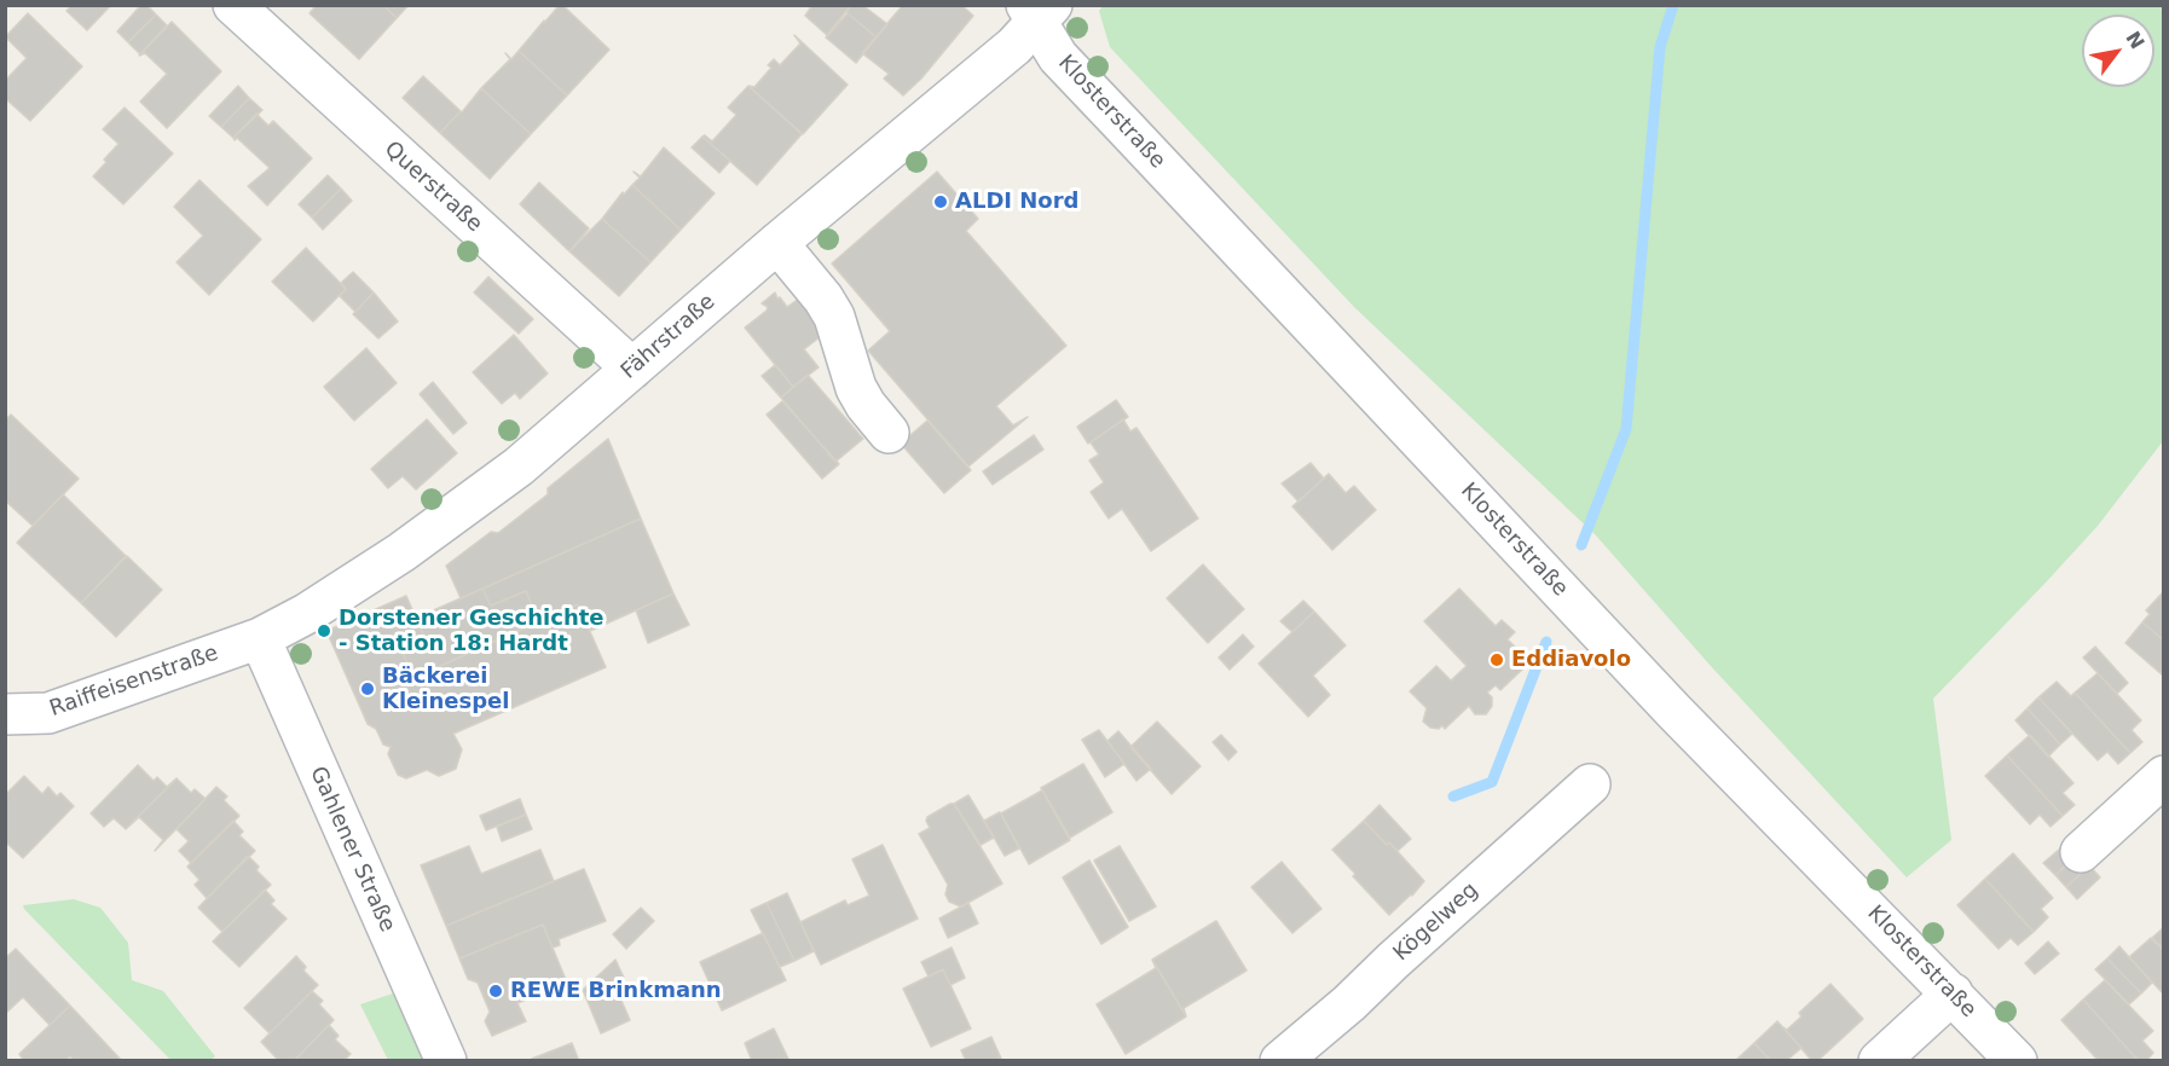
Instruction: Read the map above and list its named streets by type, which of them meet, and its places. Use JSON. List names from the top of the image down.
{
  "streets": {
    "street": [
      "Klosterstraße",
      "Querstraße",
      "Fährstraße",
      "Raiffeisenstraße",
      "Gahlener Straße",
      "Kögelweg"
    ]
  },
  "crossings": [
    ["Klosterstraße", "Fährstraße"],
    ["Querstraße", "Fährstraße"],
    ["Fährstraße", "Raiffeisenstraße"],
    ["Fährstraße", "Gahlener Straße"],
    ["Raiffeisenstraße", "Gahlener Straße"]
  ],
  "places": [
    "ALDI Nord",
    "Dorstener Geschichte - Station 18: Hardt",
    "Eddiavolo",
    "Bäckerei Kleinespel",
    "REWE Brinkmann"
  ],
  "north": "top right"
}
